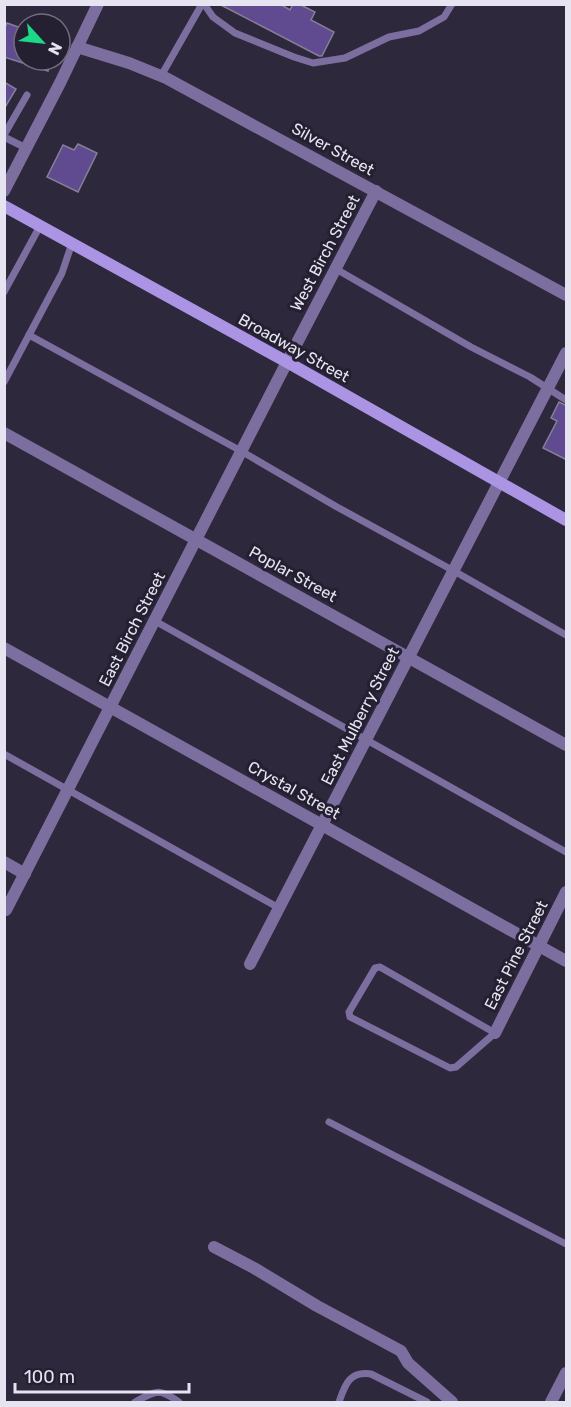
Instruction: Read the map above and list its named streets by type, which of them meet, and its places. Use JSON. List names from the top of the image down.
{
  "streets": {
    "main road": ["Broadway Street"],
    "street": [
      "Silver Street",
      "West Birch Street",
      "Poplar Street",
      "East Birch Street",
      "East Mulberry Street",
      "Crystal Street",
      "East Pine Street"
    ]
  },
  "crossings": [
    ["Silver Street", "West Birch Street"],
    ["West Birch Street", "Broadway Street"],
    ["West Birch Street", "East Birch Street"],
    ["Broadway Street", "East Birch Street"],
    ["Broadway Street", "East Mulberry Street"],
    ["Poplar Street", "East Birch Street"],
    ["Poplar Street", "East Mulberry Street"],
    ["East Birch Street", "Crystal Street"],
    ["East Mulberry Street", "Crystal Street"],
    ["Crystal Street", "East Pine Street"]
  ],
  "scale_bar": "100 m",
  "north": "bottom right"
}
